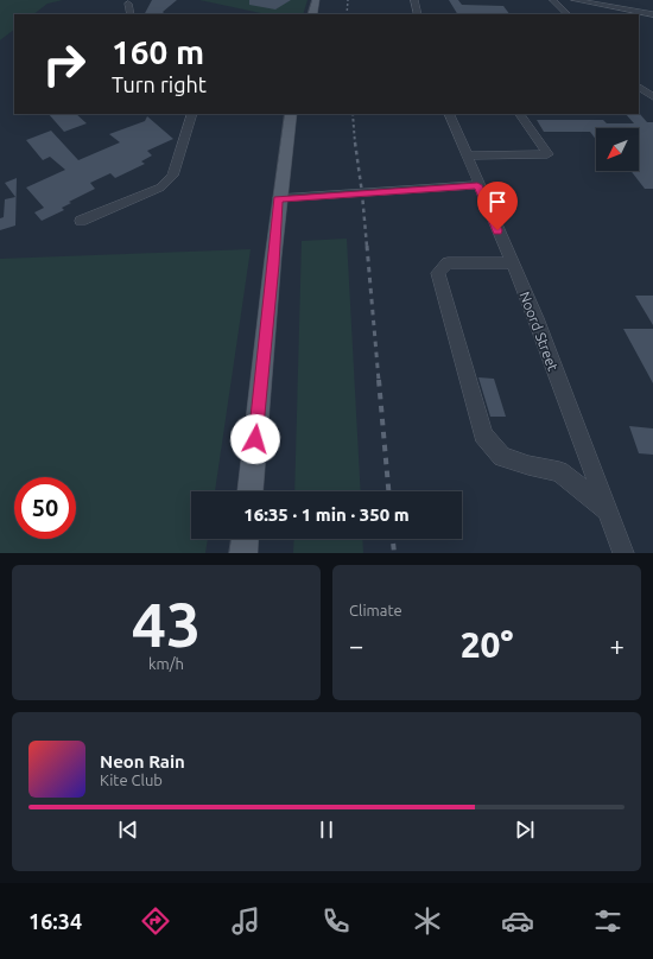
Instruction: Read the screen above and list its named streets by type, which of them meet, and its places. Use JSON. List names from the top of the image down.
{
  "streets": {
    "street": ["Noord Street"]
  },
  "north": "bottom left",
  "page": {
    "turn": ["160 m", "Turn right"],
    "limit": "50",
    "trip": "16:35 · 1 min · 350 m",
    "tile": [
      ["43", "km/h"],
      "Climate"
    ],
    "heat": ["−", "20°", "+"],
    "song": ["Neon Rain", "Kite Club"],
    "tabs": "16:34"
  }
}
